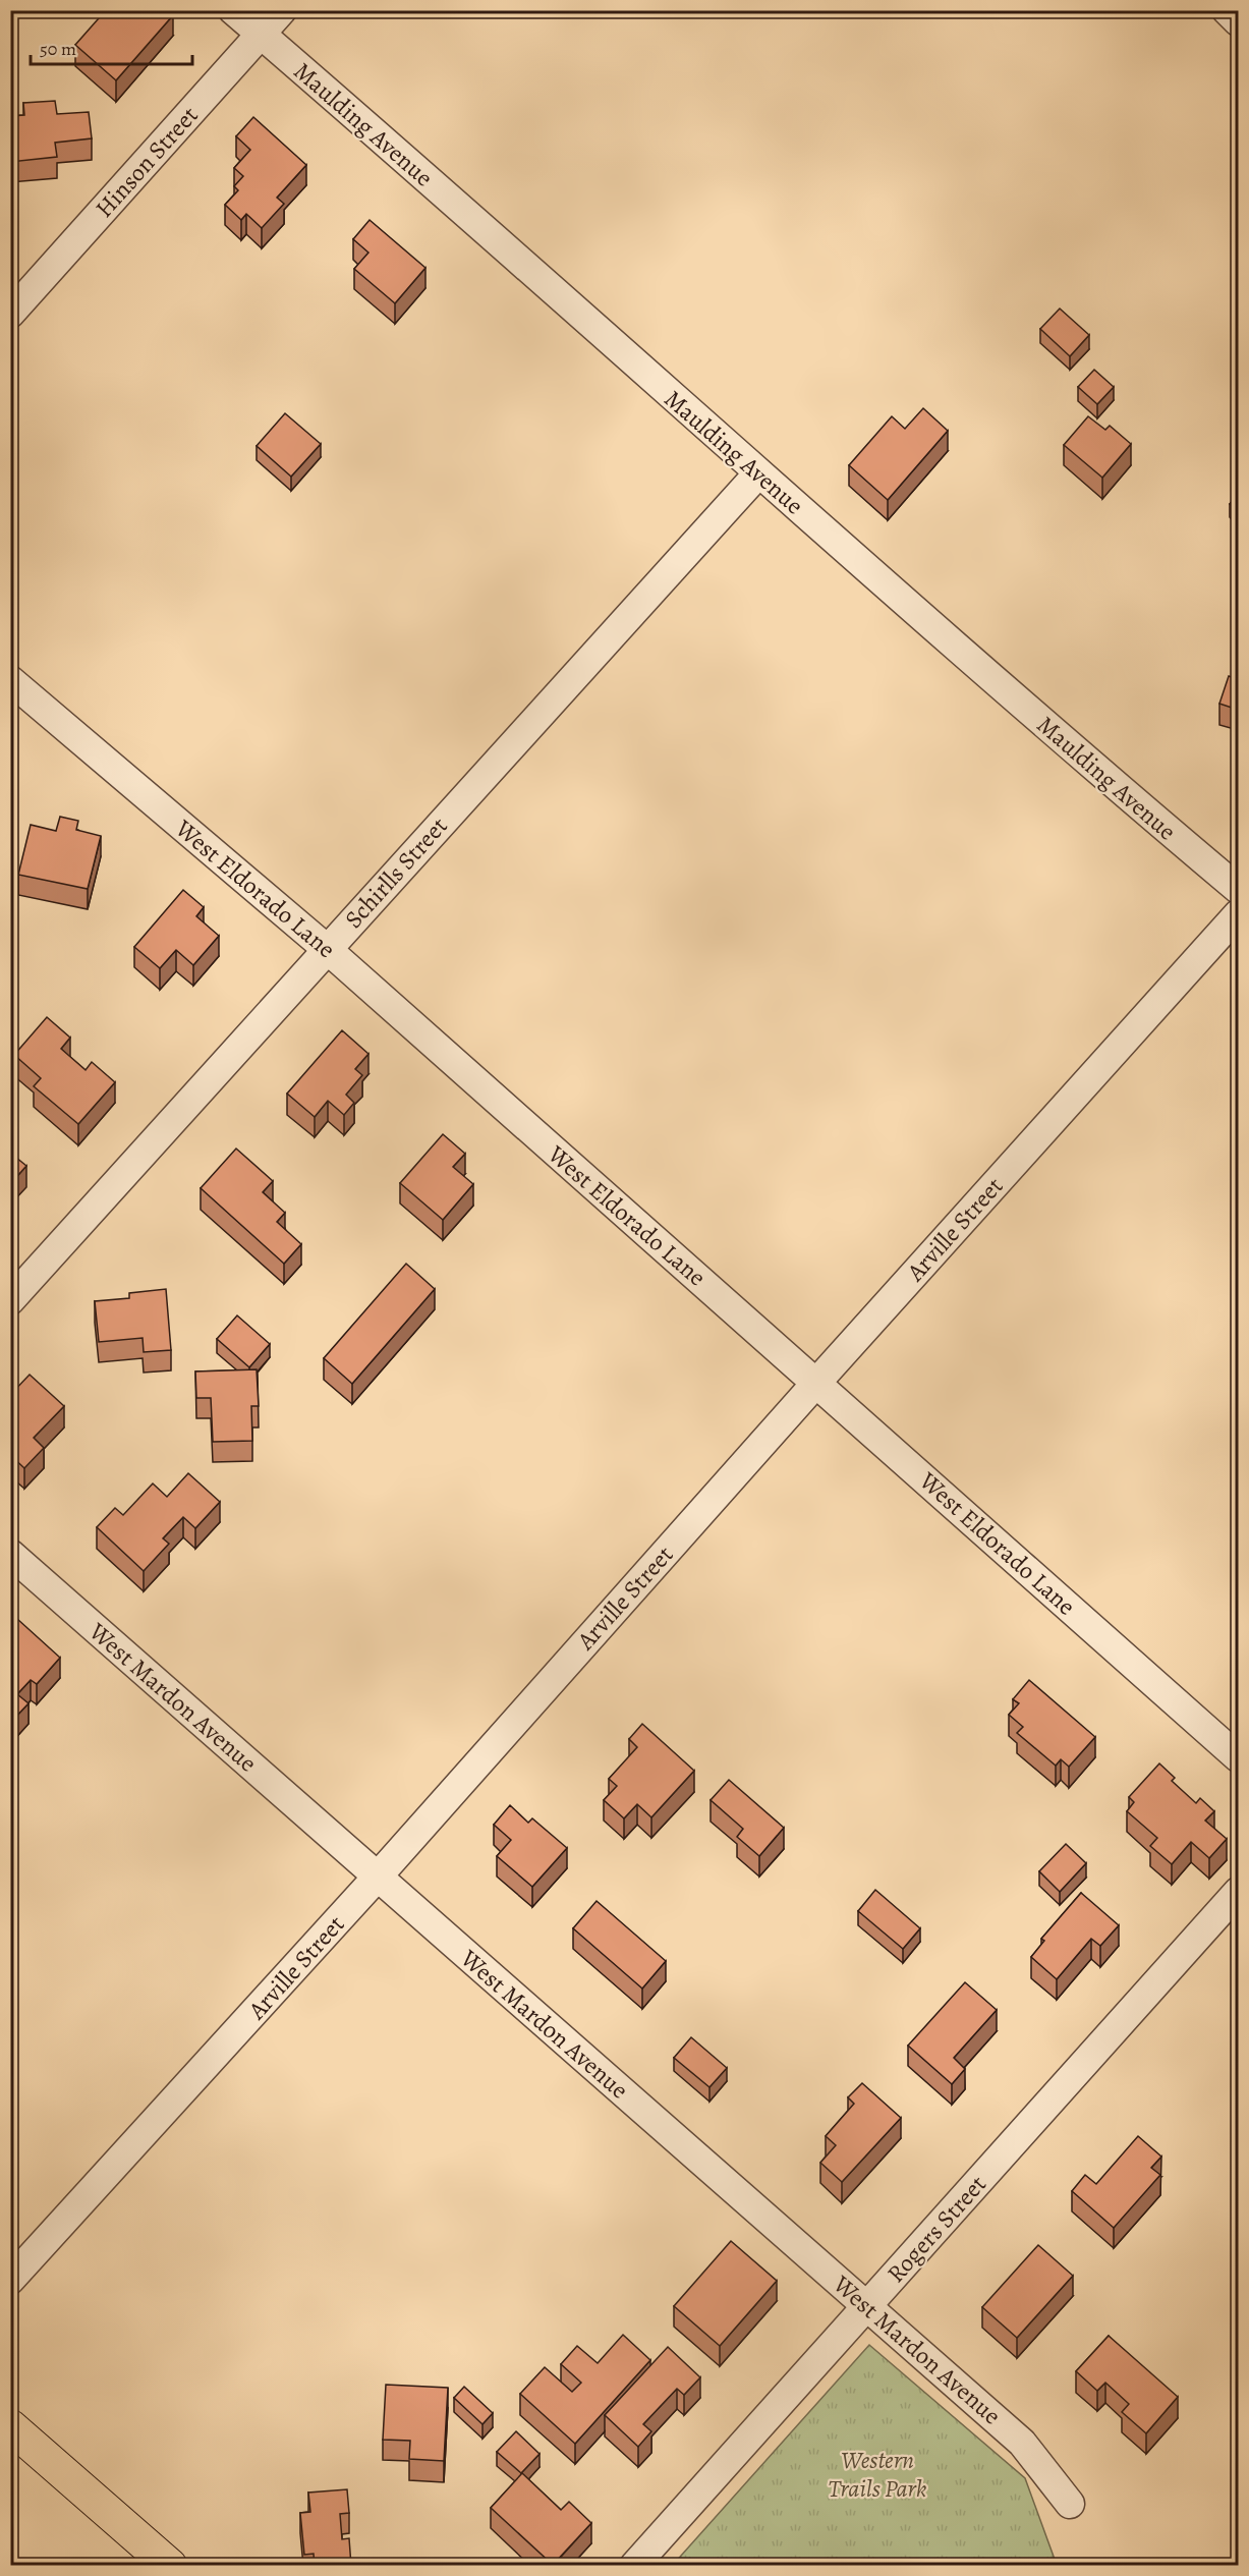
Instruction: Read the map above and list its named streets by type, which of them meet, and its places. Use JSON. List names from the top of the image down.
{
  "streets": {
    "street": [
      "Maulding Avenue",
      "Hinson Street",
      "Schirlls Street",
      "West Eldorado Lane",
      "Arville Street",
      "West Mardon Avenue",
      "Rogers Street"
    ]
  },
  "crossings": [
    ["Maulding Avenue", "Hinson Street"],
    ["Maulding Avenue", "Schirlls Street"],
    ["Schirlls Street", "West Eldorado Lane"],
    ["West Eldorado Lane", "Arville Street"],
    ["Arville Street", "West Mardon Avenue"],
    ["West Mardon Avenue", "Rogers Street"]
  ],
  "parks": ["Western Trails Park"],
  "scale_bar": "50 m"
}
